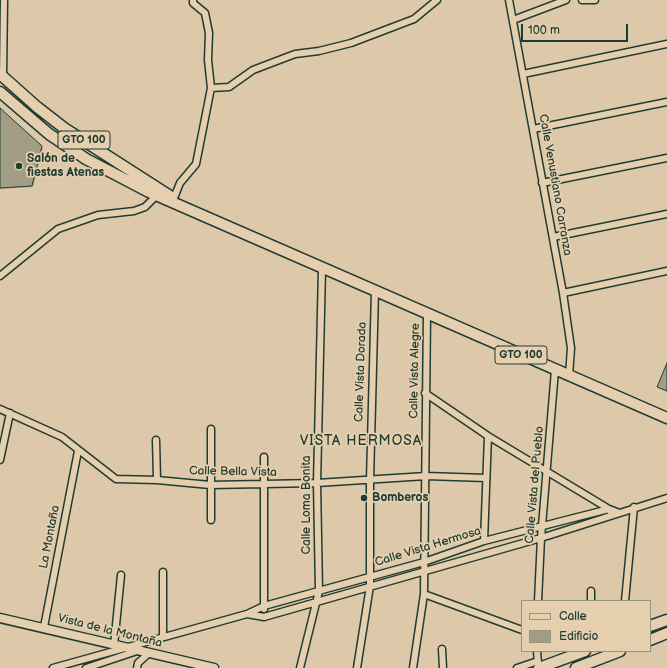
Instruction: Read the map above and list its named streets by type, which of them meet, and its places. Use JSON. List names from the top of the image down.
{
  "streets": {
    "main road": ["GTO 100"],
    "street": [
      "Calle Venustiano Carranza",
      "Calle Vista Alegre",
      "Calle Vista Dorada",
      "Calle Bella Vista",
      "Calle Vista del Pueblo",
      "Calle Loma Bonita",
      "La Montaña",
      "Calle Vista Hermosa",
      "Vista de la Montaña"
    ]
  },
  "crossings": [
    ["GTO 100", "Calle Venustiano Carranza"],
    ["GTO 100", "Calle Vista Alegre"],
    ["GTO 100", "Calle Vista Dorada"],
    ["GTO 100", "Calle Vista del Pueblo"],
    ["GTO 100", "Calle Loma Bonita"],
    ["Calle Vista Alegre", "Calle Bella Vista"],
    ["Calle Vista Alegre", "Calle Vista Hermosa"],
    ["Calle Vista Dorada", "Calle Bella Vista"],
    ["Calle Vista Dorada", "Calle Vista Hermosa"],
    ["Calle Bella Vista", "Calle Loma Bonita"],
    ["Calle Bella Vista", "La Montaña"],
    ["Calle Vista del Pueblo", "Calle Vista Hermosa"],
    ["Calle Loma Bonita", "Calle Vista Hermosa"],
    ["La Montaña", "Vista de la Montaña"],
    ["Calle Vista Hermosa", "Vista de la Montaña"]
  ],
  "districts": ["VISTA HERMOSA"],
  "places": ["Salón de fiestas Atenas", "Bomberos"],
  "legend": ["Calle", "Edificio"],
  "scale_bar": "100 m"
}
